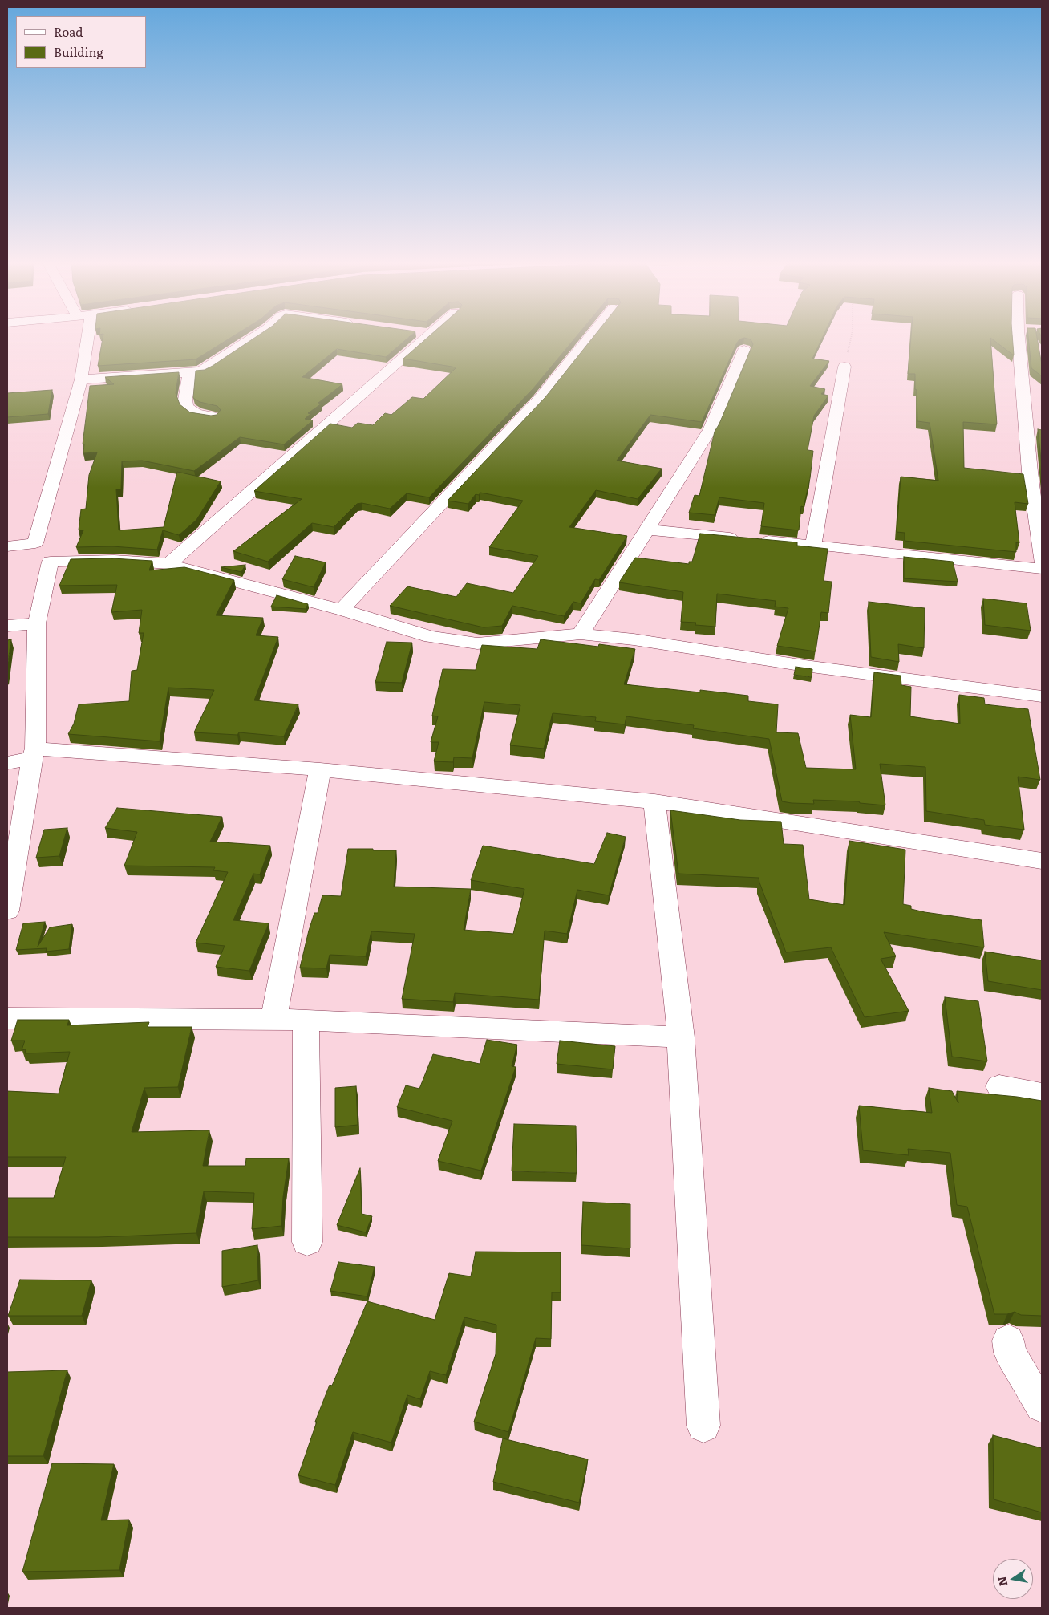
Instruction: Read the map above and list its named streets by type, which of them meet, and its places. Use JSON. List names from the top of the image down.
{
  "legend": ["Road", "Building"],
  "north": "left"
}
